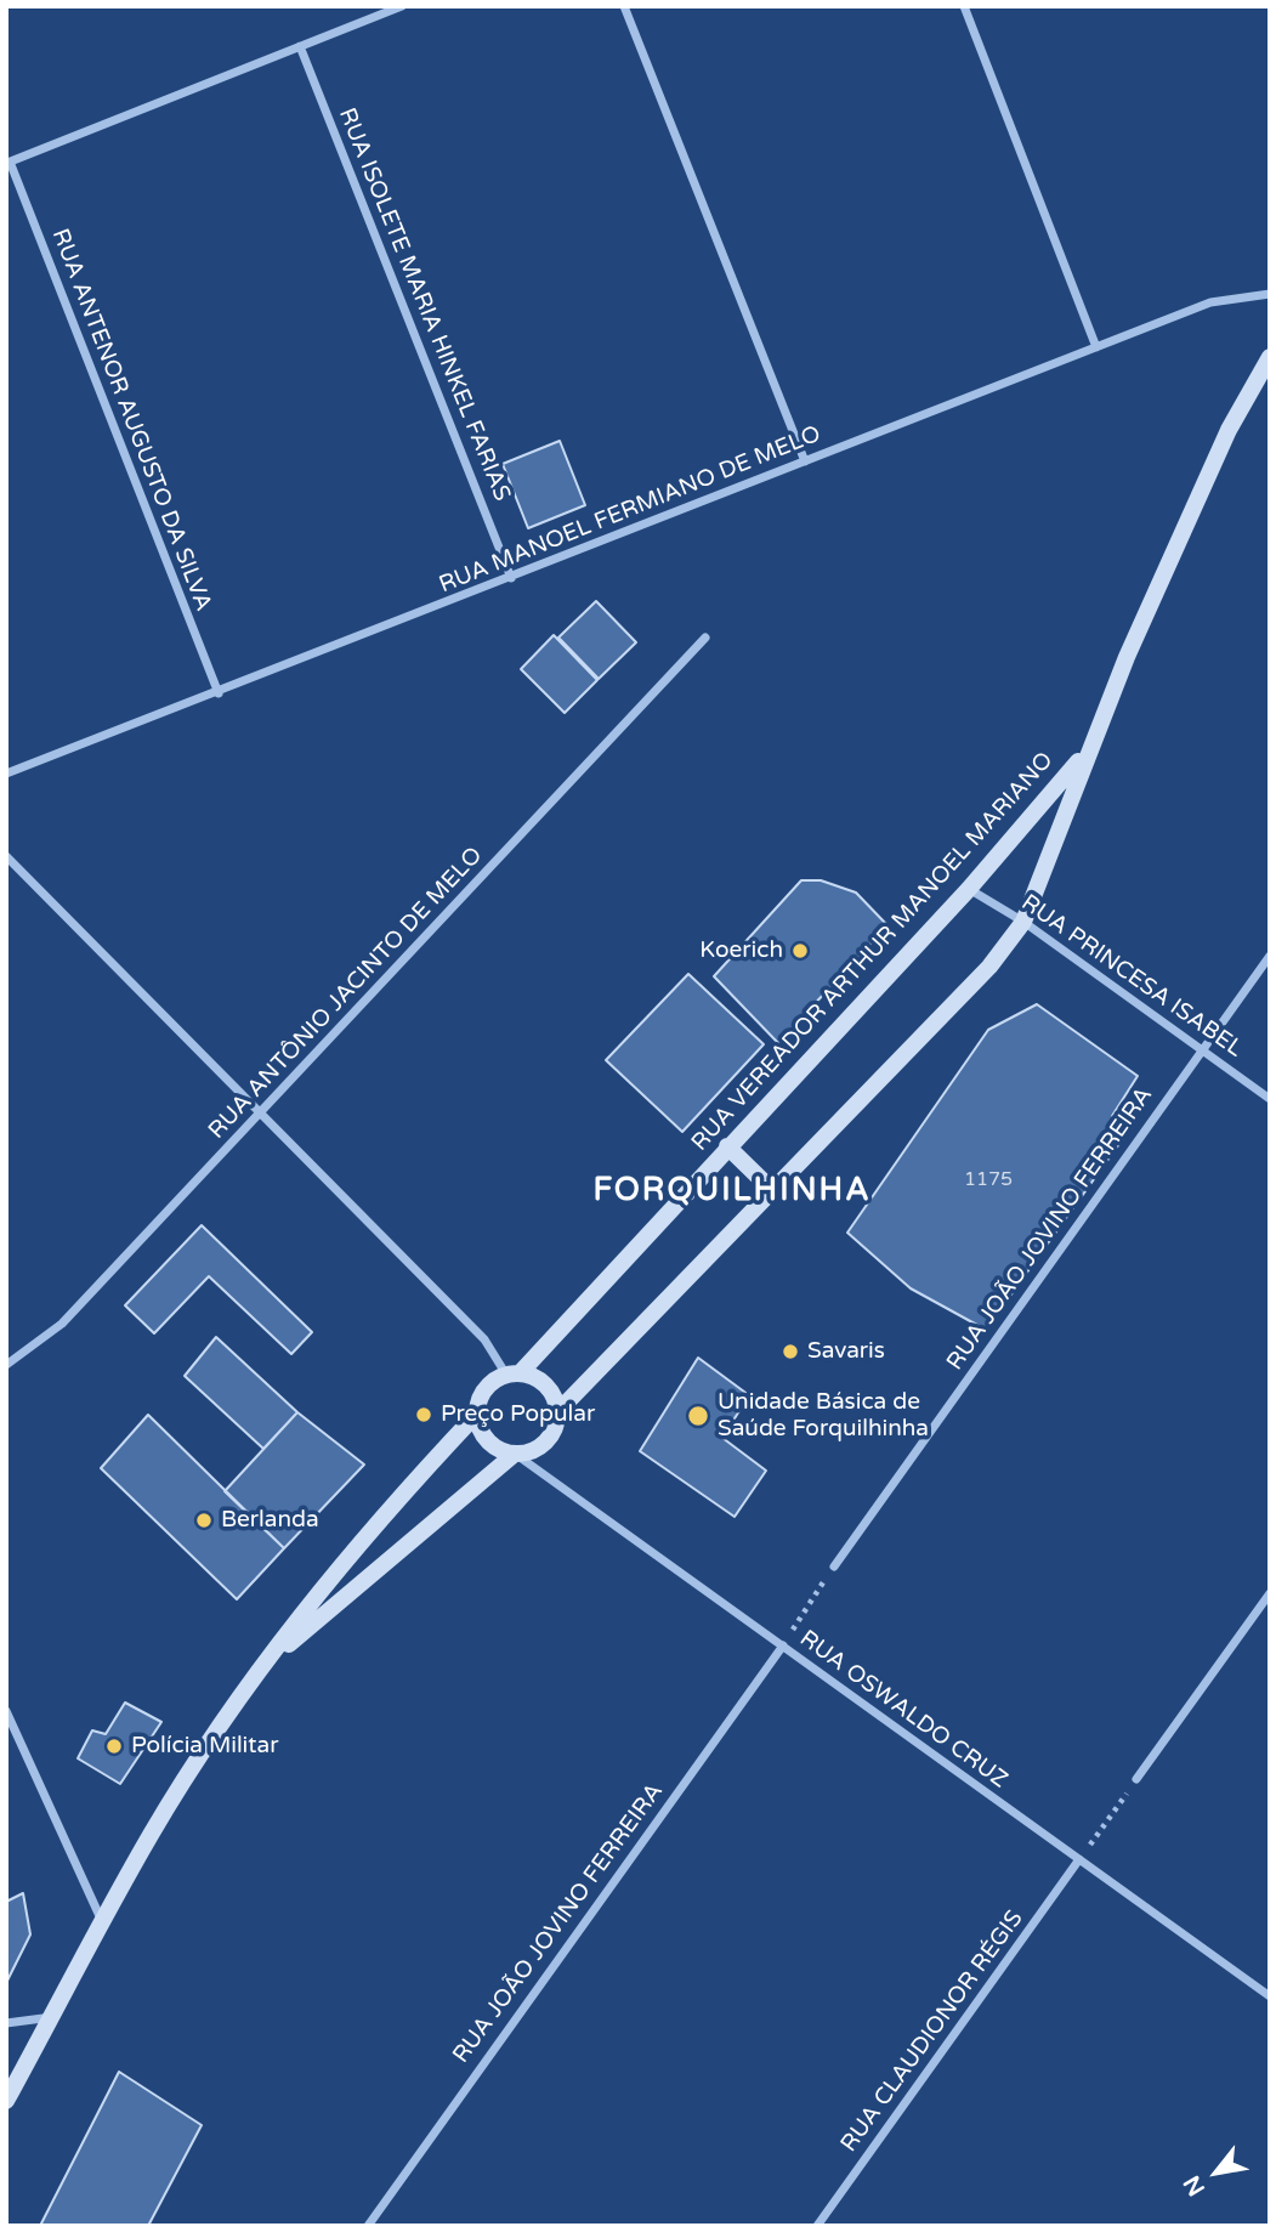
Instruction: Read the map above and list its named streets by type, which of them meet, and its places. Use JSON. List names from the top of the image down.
{
  "streets": {
    "main road": ["RUA VEREADOR ARTHUR MANOEL MARIANO"],
    "street": [
      "RUA ISOLETE MARIA HINKEL FARIAS",
      "RUA ANTENOR AUGUSTO DA SILVA",
      "RUA MANOEL FERMIANO DE MELO",
      "RUA PRINCESA ISABEL",
      "RUA ANTÔNIO JACINTO DE MELO",
      "RUA JOÃO JOVINO FERREIRA",
      "RUA OSWALDO CRUZ",
      "RUA CLAUDIONOR RÉGIS"
    ]
  },
  "crossings": [
    ["RUA ISOLETE MARIA HINKEL FARIAS", "RUA MANOEL FERMIANO DE MELO"],
    ["RUA ANTENOR AUGUSTO DA SILVA", "RUA MANOEL FERMIANO DE MELO"],
    ["RUA VEREADOR ARTHUR MANOEL MARIANO", "RUA PRINCESA ISABEL"],
    ["RUA VEREADOR ARTHUR MANOEL MARIANO", "RUA OSWALDO CRUZ"],
    ["RUA PRINCESA ISABEL", "RUA JOÃO JOVINO FERREIRA"],
    ["RUA JOÃO JOVINO FERREIRA", "RUA OSWALDO CRUZ"],
    ["RUA OSWALDO CRUZ", "RUA CLAUDIONOR RÉGIS"]
  ],
  "districts": ["FORQUILHINHA"],
  "places": [
    "Koerich",
    "Savaris",
    "Preço Popular",
    "Unidade Básica de Saúde Forquilhinha",
    "Berlanda",
    "Polícia Militar"
  ],
  "house_numbers": ["1175"],
  "north": "bottom left"
}
